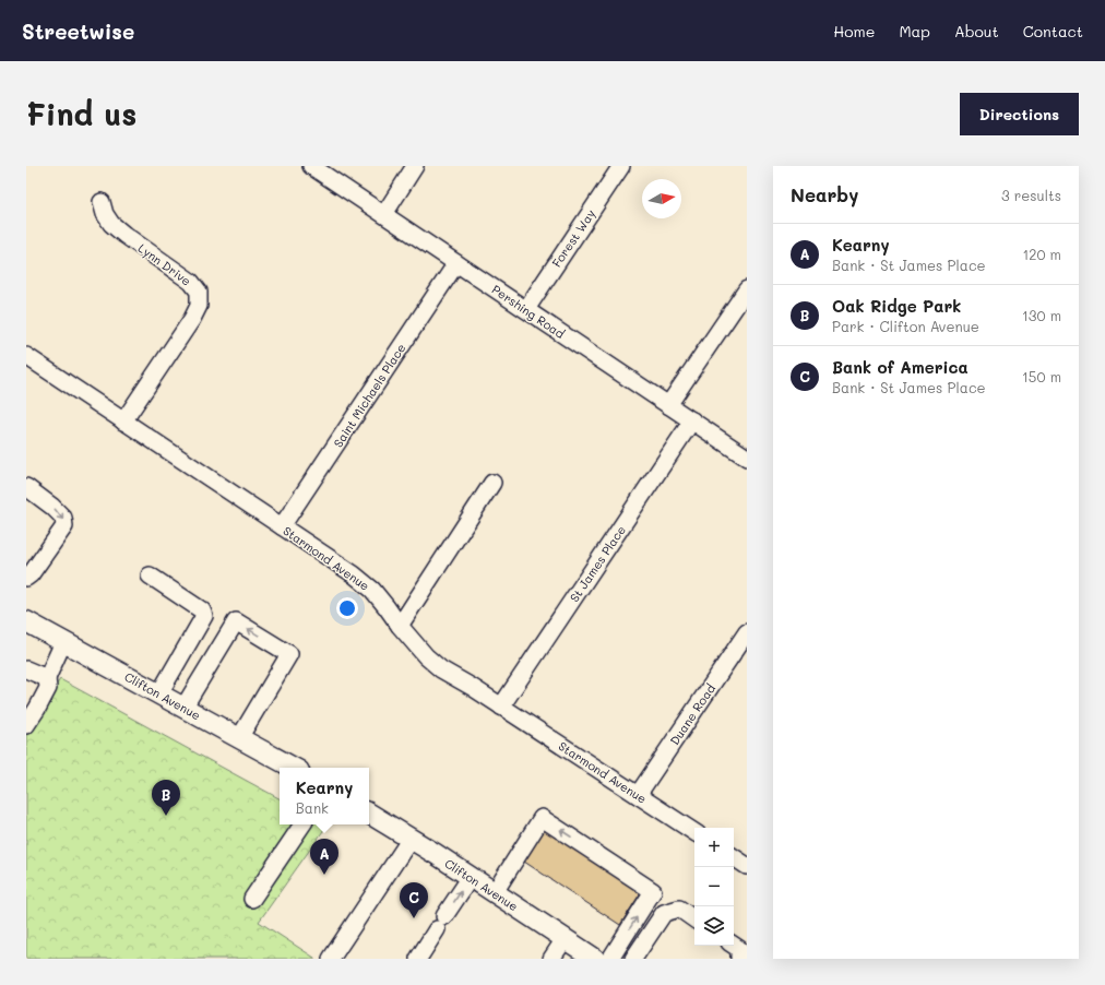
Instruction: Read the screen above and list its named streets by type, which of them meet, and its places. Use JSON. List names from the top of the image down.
{
  "streets": {
    "main road": ["Clifton Avenue"],
    "street": [
      "Forest Way",
      "Lynn Drive",
      "Pershing Road",
      "Saint Michaels Place",
      "Starmond Avenue",
      "St James Place",
      "Duane Road"
    ]
  },
  "crossings": [
    ["Forest Way", "Pershing Road"],
    ["Lynn Drive", "Starmond Avenue"],
    ["Pershing Road", "Saint Michaels Place"],
    ["Pershing Road", "St James Place"],
    ["Saint Michaels Place", "Starmond Avenue"],
    ["Starmond Avenue", "St James Place"],
    ["Starmond Avenue", "Duane Road"]
  ],
  "north": "right",
  "page": {
    "header": "Streetwise",
    "nav": [
      "Home",
      "Map",
      "About",
      "Contact"
    ],
    "buttons": "Directions",
    "title": "Find us",
    "heading": ["Nearby", "3 results"],
    "list": [
      {
        "mark": "A",
        "name": "Kearny",
        "note": "Bank · St James Place",
        "value": "120 m"
      },
      {
        "mark": "B",
        "name": "Oak Ridge Park",
        "note": "Park · Clifton Avenue",
        "value": "130 m"
      },
      {
        "mark": "C",
        "name": "Bank of America",
        "note": "Bank · St James Place",
        "value": "150 m"
      }
    ],
    "popup": ["Kearny", "Bank"],
    "pins": ["B", "A", "C"],
    "map_buttons": ["+", "−"]
  }
}
